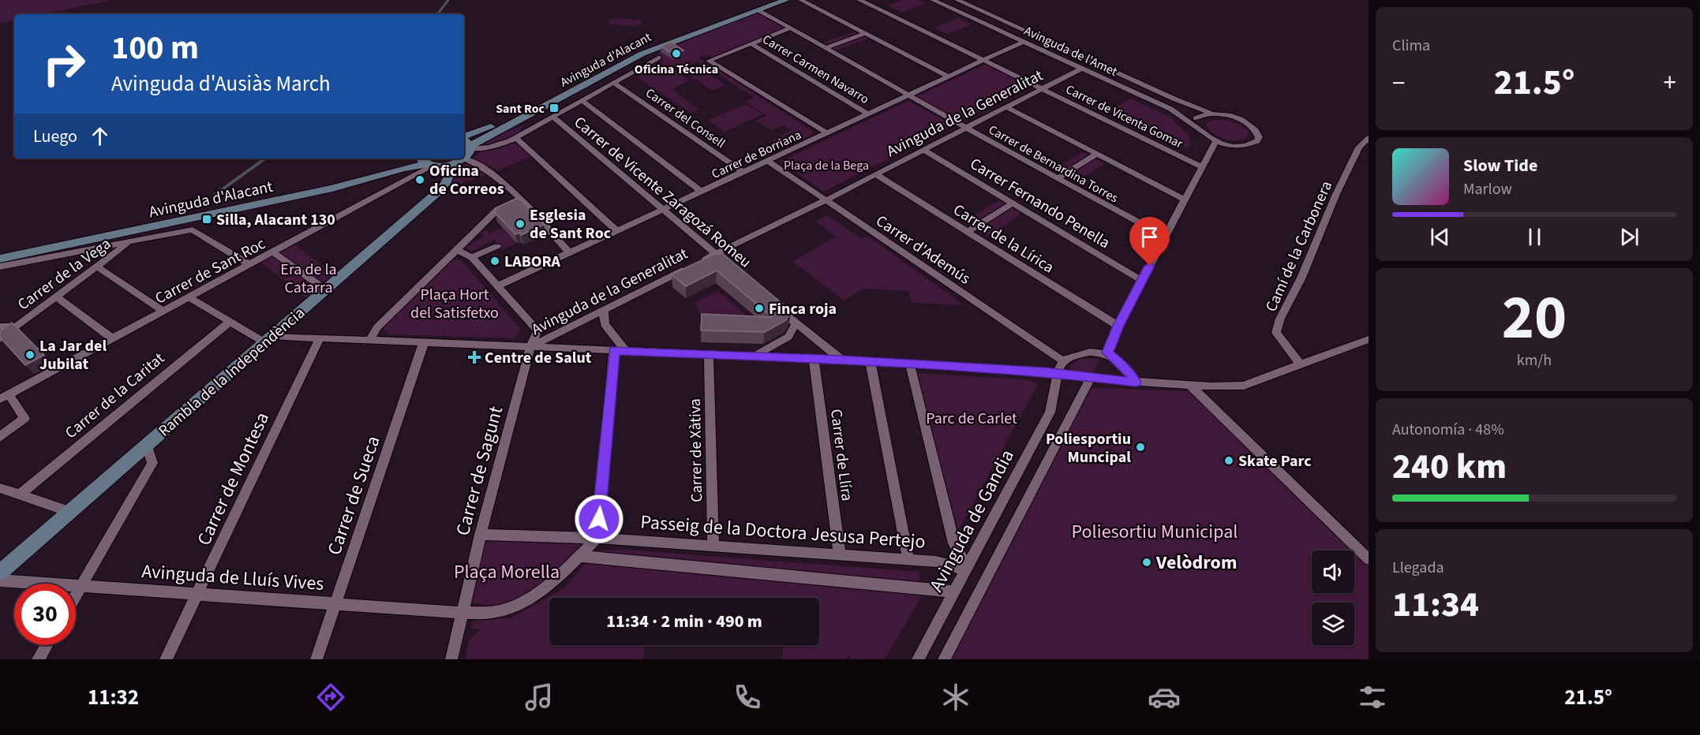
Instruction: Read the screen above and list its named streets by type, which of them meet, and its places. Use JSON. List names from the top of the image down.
{
  "streets": {
    "main road": ["Avinguda d'Alacant", "Rambla de la Independència"],
    "street": [
      "Avinguda de l'Amet",
      "Carrer Carmen Navarro",
      "Avinguda de la Generalitat",
      "Carrer de Vicenta Gomar",
      "Carrer del Consell",
      "Carrer de Borriana",
      "Carrer de Bernardina Torres",
      "Carrer de Vicente Zaragozá Romeu",
      "Carrer Fernando Penella",
      "Carrer de la Lírica",
      "Camí de la Carbonera",
      "Carrer d'Ademús",
      "Carrer de Sant Roc",
      "Carrer de la Vega",
      "Carrer de la Caritat",
      "Carrer de Xàtiva",
      "Carrer de Llíra",
      "Carrer de Sagunt",
      "Carrer de Montesa",
      "Carrer de Sueca",
      "Avinguda de Gandia",
      "Passeig de la Doctora Jesusa Pertejo",
      "Avinguda de Lluís Vives"
    ]
  },
  "crossings": [
    ["Avinguda de l'Amet", "Avinguda de la Generalitat"],
    ["Avinguda de l'Amet", "Carrer de Borriana"],
    ["Avinguda d'Alacant", "Carrer del Consell"],
    ["Avinguda d'Alacant", "Carrer de Bernardina Torres"],
    ["Avinguda d'Alacant", "Carrer de Vicente Zaragozá Romeu"],
    ["Avinguda d'Alacant", "Carrer de Sant Roc"],
    ["Avinguda d'Alacant", "Carrer de la Vega"],
    ["Avinguda d'Alacant", "Rambla de la Independència"],
    ["Carrer Carmen Navarro", "Carrer de Borriana"],
    ["Avinguda de la Generalitat", "Carrer de Vicenta Gomar"],
    ["Avinguda de la Generalitat", "Carrer de Bernardina Torres"],
    ["Avinguda de la Generalitat", "Carrer de Vicente Zaragozá Romeu"],
    ["Avinguda de la Generalitat", "Carrer Fernando Penella"],
    ["Avinguda de la Generalitat", "Carrer de la Lírica"],
    ["Avinguda de la Generalitat", "Carrer d'Ademús"],
    ["Avinguda de la Generalitat", "Carrer de Sagunt"],
    ["Carrer de Vicenta Gomar", "Carrer de Borriana"],
    ["Carrer del Consell", "Carrer de Borriana"],
    ["Carrer de Borriana", "Carrer de Bernardina Torres"],
    ["Carrer de Borriana", "Carrer de Vicente Zaragozá Romeu"],
    ["Carrer de Borriana", "Carrer d'Ademús"],
    ["Carrer de Borriana", "Carrer de Sagunt"],
    ["Carrer d'Ademús", "Avinguda de Gandia"],
    ["Carrer de Xàtiva", "Passeig de la Doctora Jesusa Pertejo"],
    ["Carrer de Llíra", "Passeig de la Doctora Jesusa Pertejo"],
    ["Carrer de Sagunt", "Passeig de la Doctora Jesusa Pertejo"],
    ["Carrer de Sagunt", "Avinguda de Lluís Vives"],
    ["Carrer de Montesa", "Avinguda de Lluís Vives"],
    ["Carrer de Sueca", "Avinguda de Lluís Vives"],
    ["Avinguda de Gandia", "Passeig de la Doctora Jesusa Pertejo"],
    ["Passeig de la Doctora Jesusa Pertejo", "Avinguda de Lluís Vives"]
  ],
  "parks": [
    "Plaça de la Bega",
    "Era de la Catarra",
    "Plaça Hort del Satisfetxo",
    "Parc de Carlet",
    "Poliesortiu Municipal",
    "Plaça Morella"
  ],
  "places": {
    "other": [
      "Oficina Técnica",
      "Oficina de Correos",
      "Esglesia de Sant Roc",
      "LABORA",
      "Finca roja",
      "La Jar del Jubilat",
      "Poliesportiu Muncipal",
      "Skate Parc",
      "Velòdrom"
    ],
    "transit": ["Sant Roc", "Silla, Alacant 130"],
    "health": ["Centre de Salut"]
  },
  "page": {
    "tile": [
      "Clima",
      ["20", "km/h"],
      ["Autonomía · 48%", "240 km"],
      ["Llegada", "11:34"]
    ],
    "turn": ["100 m", "Avinguda d'Ausiàs March"],
    "heat": ["−", "21.5°", "+"],
    "then": "Luego",
    "song": ["Slow Tide", "Marlow"],
    "limit": "30",
    "trip": "11:34 · 2 min · 490 m",
    "tabs": ["11:32", "21.5°"]
  }
}
